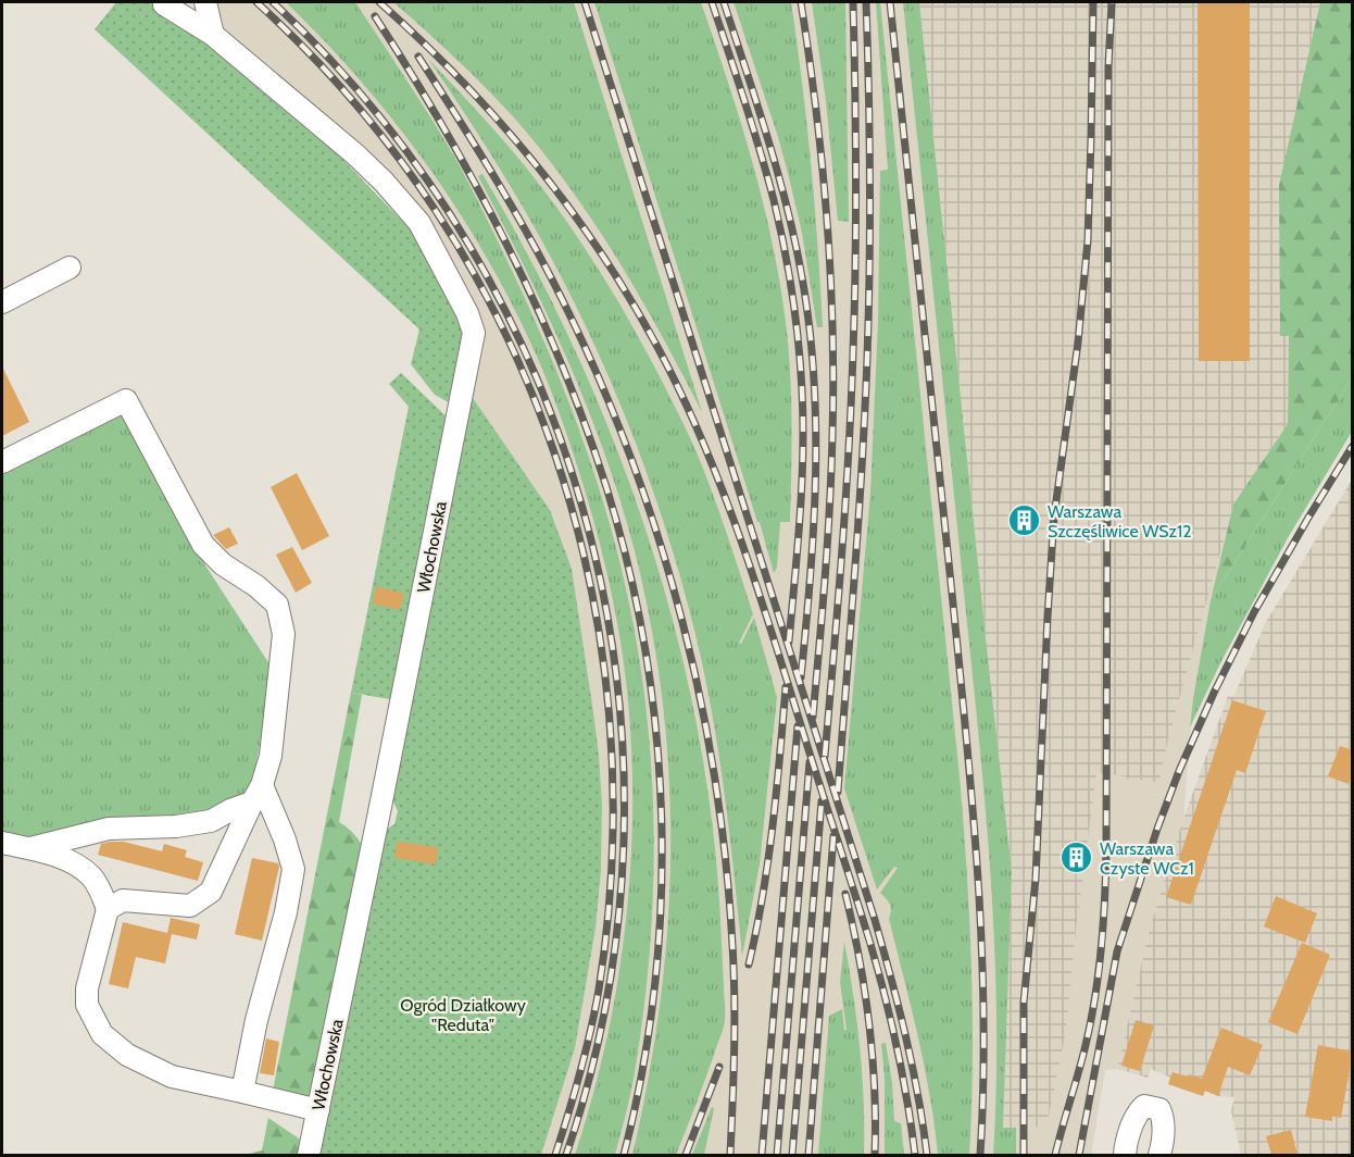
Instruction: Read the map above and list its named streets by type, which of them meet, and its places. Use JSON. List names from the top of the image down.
{
  "streets": {
    "street": ["Włochowska"]
  },
  "parks": ["Ogród Działkowy \"Reduta\""],
  "places": {
    "building": ["Warszawa Szczęśliwice WSz12", "Warszawa Czyste WCz1"]
  }
}
